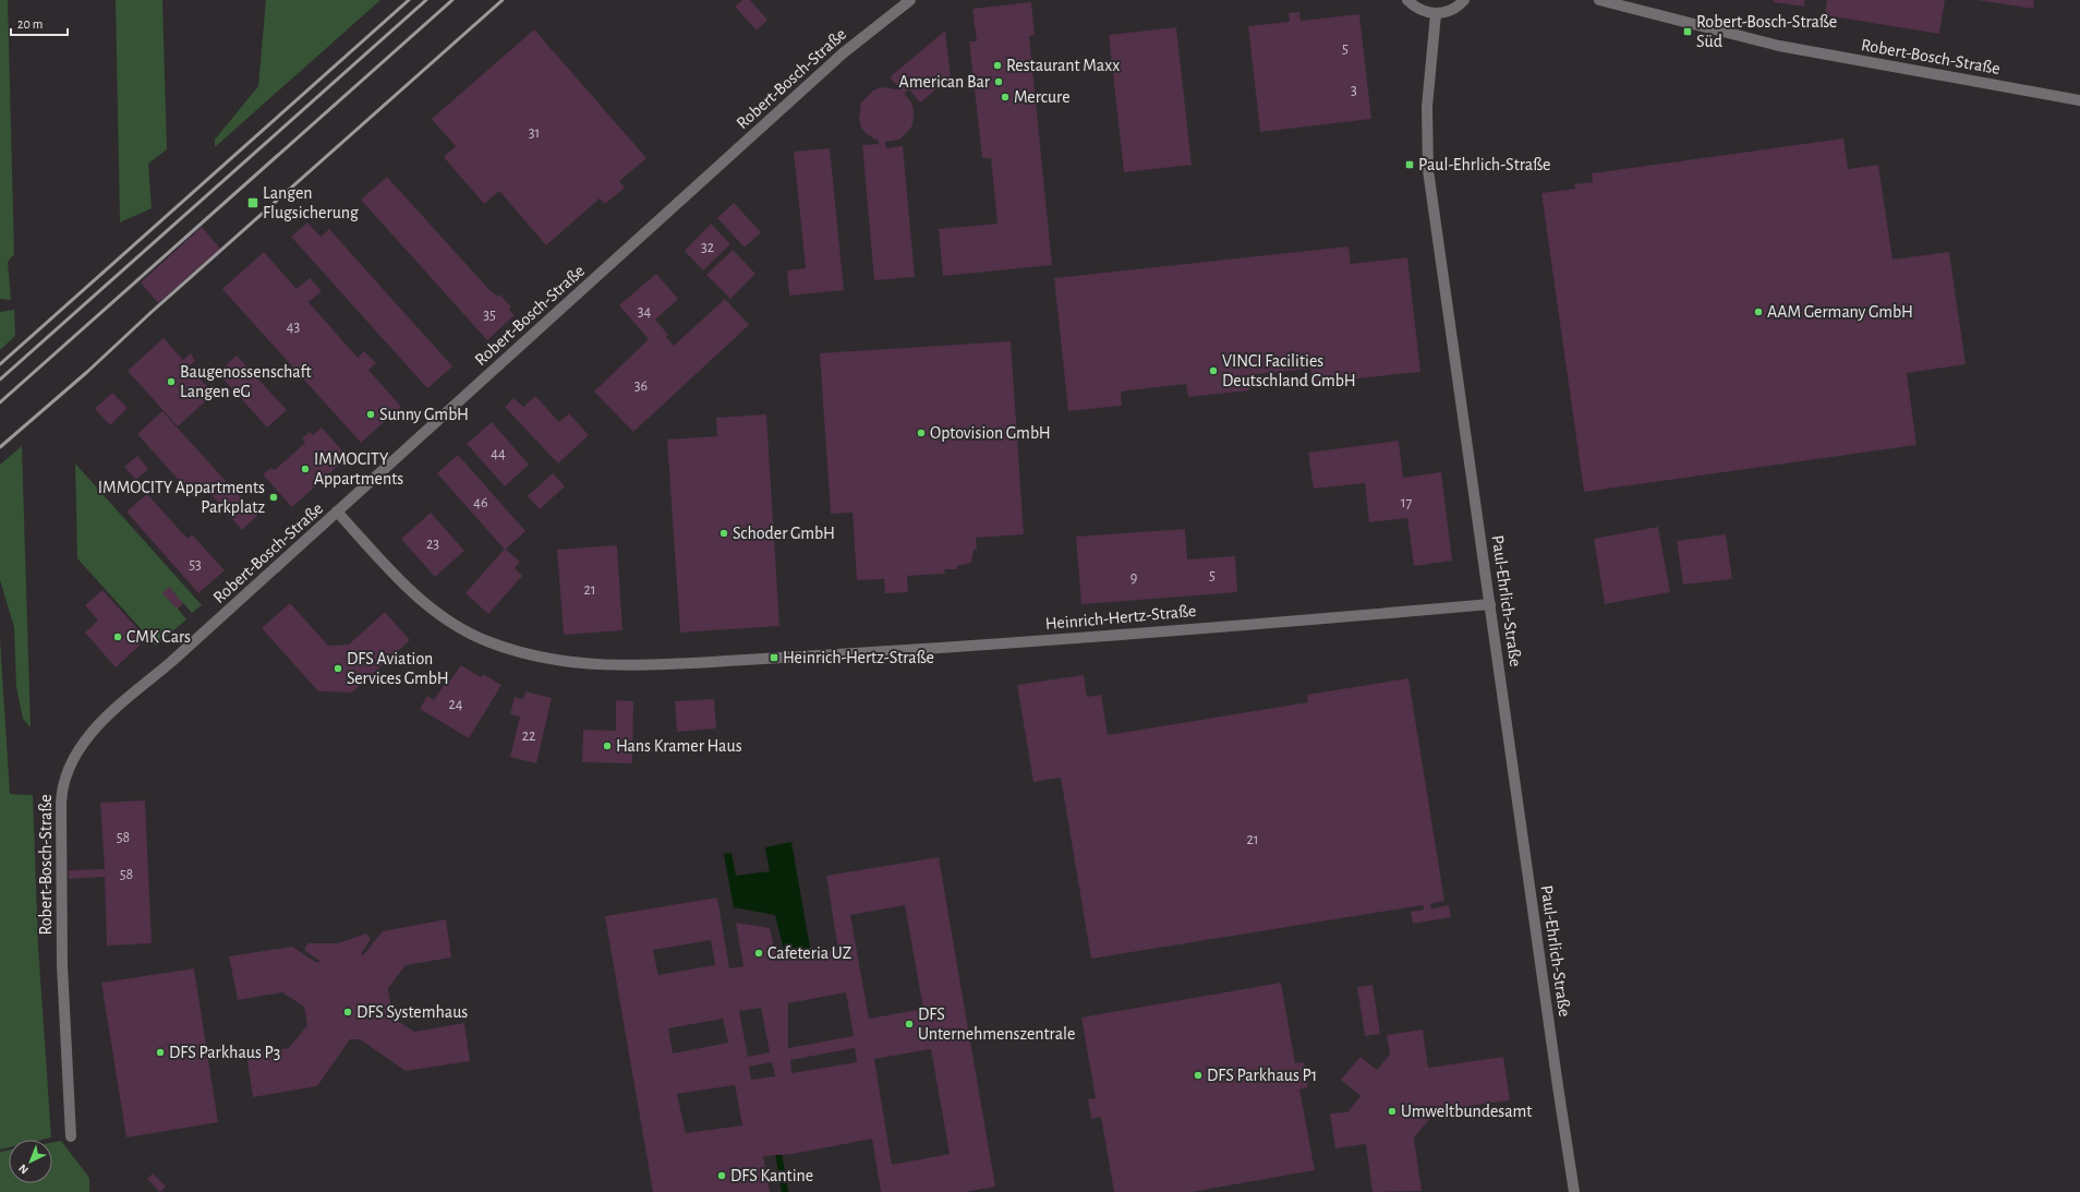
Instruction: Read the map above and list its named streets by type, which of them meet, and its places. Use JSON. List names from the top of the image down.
{
  "streets": {
    "street": ["Robert-Bosch-Straße", "Paul-Ehrlich-Straße", "Heinrich-Hertz-Straße"]
  },
  "crossings": [
    ["Robert-Bosch-Straße", "Heinrich-Hertz-Straße"],
    ["Paul-Ehrlich-Straße", "Heinrich-Hertz-Straße"]
  ],
  "places": {
    "transit": [
      "Robert-Bosch-Straße Süd",
      "Paul-Ehrlich-Straße",
      "Langen Flugsicherung",
      "Heinrich-Hertz-Straße"
    ],
    "other": [
      "Restaurant Maxx",
      "American Bar",
      "Mercure",
      "AAM Germany GmbH",
      "VINCI Facilities Deutschland GmbH",
      "Baugenossenschaft Langen eG",
      "Sunny GmbH",
      "Optovision GmbH",
      "IMMOCITY Appartments",
      "IMMOCITY Appartments Parkplatz",
      "Schoder GmbH",
      "CMK Cars",
      "DFS Aviation Services GmbH",
      "Hans Kramer Haus",
      "Cafeteria UZ",
      "DFS Systemhaus",
      "DFS Unternehmenszentrale",
      "DFS Parkhaus P3",
      "DFS Parkhaus P1",
      "Umweltbundesamt",
      "DFS Kantine"
    ]
  },
  "house_numbers": [
    "5",
    "3",
    "31",
    "32",
    "34",
    "35",
    "43",
    "36",
    "44",
    "46",
    "17",
    "23",
    "53",
    "5",
    "9",
    "21",
    "24",
    "22",
    "58",
    "21",
    "58"
  ],
  "scale_bar": "20 m",
  "north": "bottom left"
}
